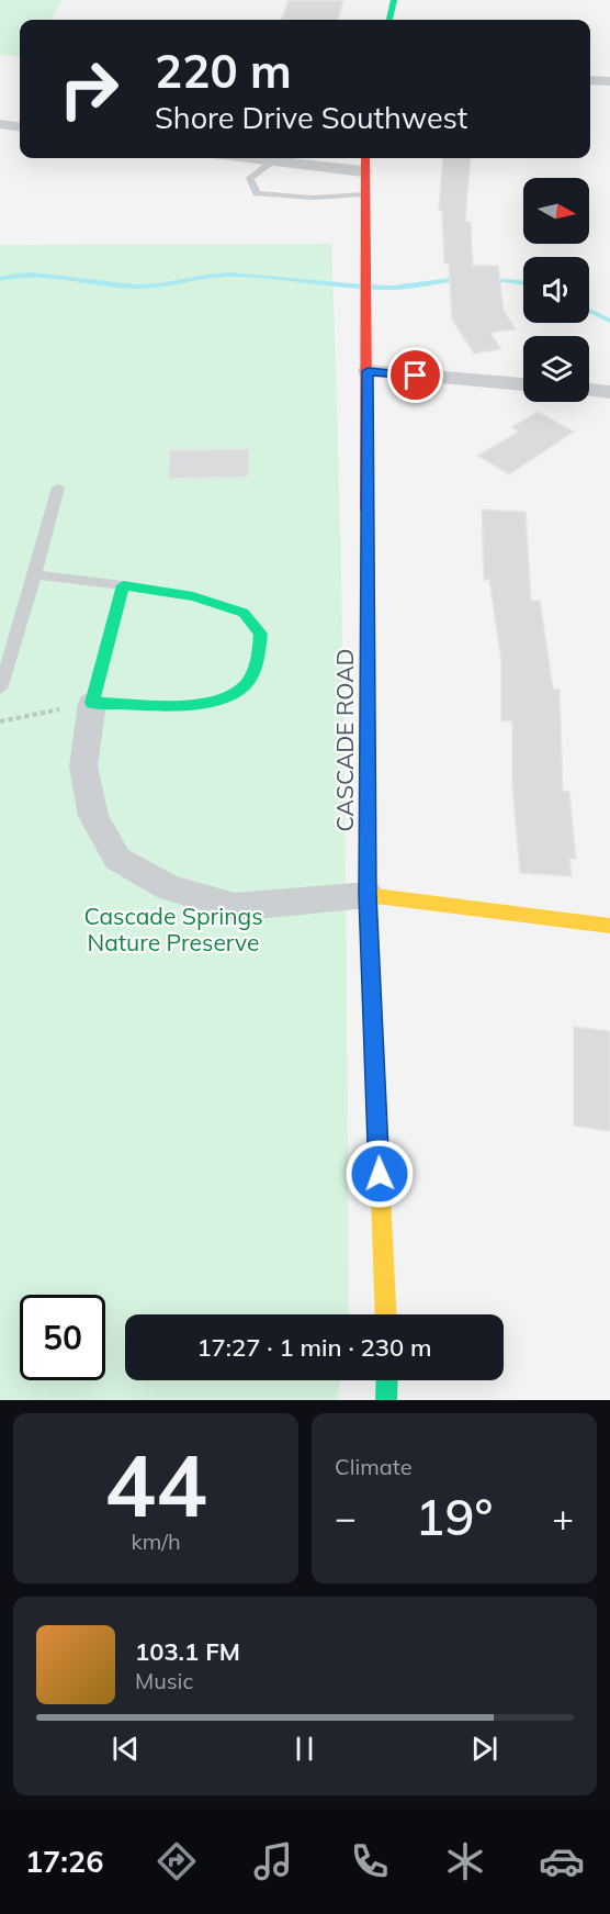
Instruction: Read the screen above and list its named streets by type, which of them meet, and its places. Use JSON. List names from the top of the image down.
{
  "streets": {
    "main road": ["CASCADE ROAD"]
  },
  "parks": ["Cascade Springs Nature Preserve"],
  "north": "right",
  "page": {
    "turn": ["220 m", "Shore Drive Southwest"],
    "limit": "50",
    "trip": "17:27 · 1 min · 230 m",
    "tile": [
      ["44", "km/h"],
      "Climate"
    ],
    "heat": ["−", "19°", "+"],
    "song": ["103.1 FM", "Music"],
    "tabs": "17:26"
  }
}
